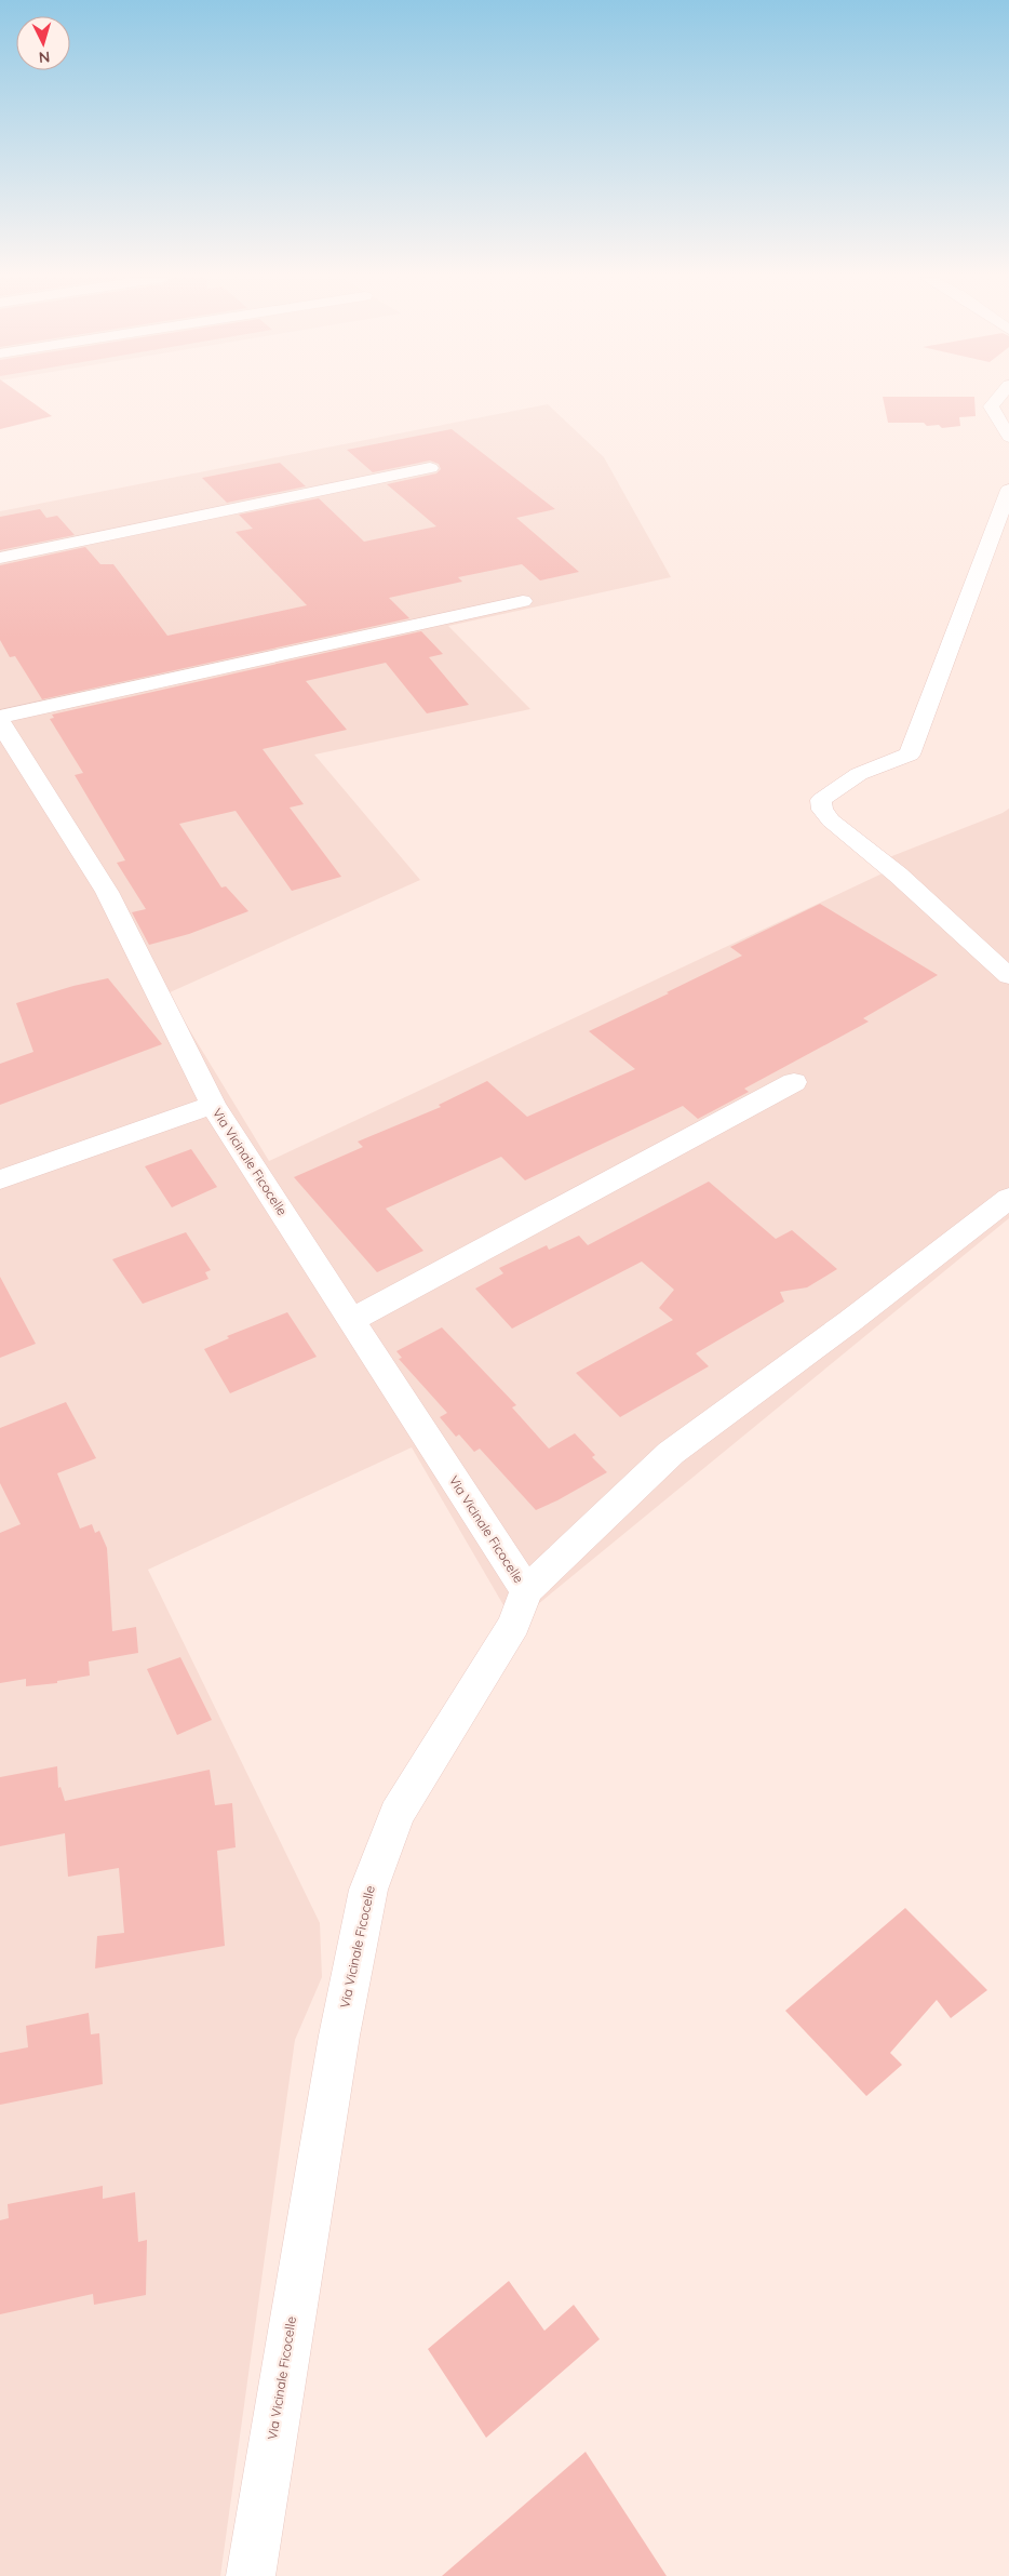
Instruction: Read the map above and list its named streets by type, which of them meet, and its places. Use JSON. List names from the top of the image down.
{
  "streets": {
    "street": ["Via Vicinale Ficocelle"]
  },
  "north": "bottom"
}
